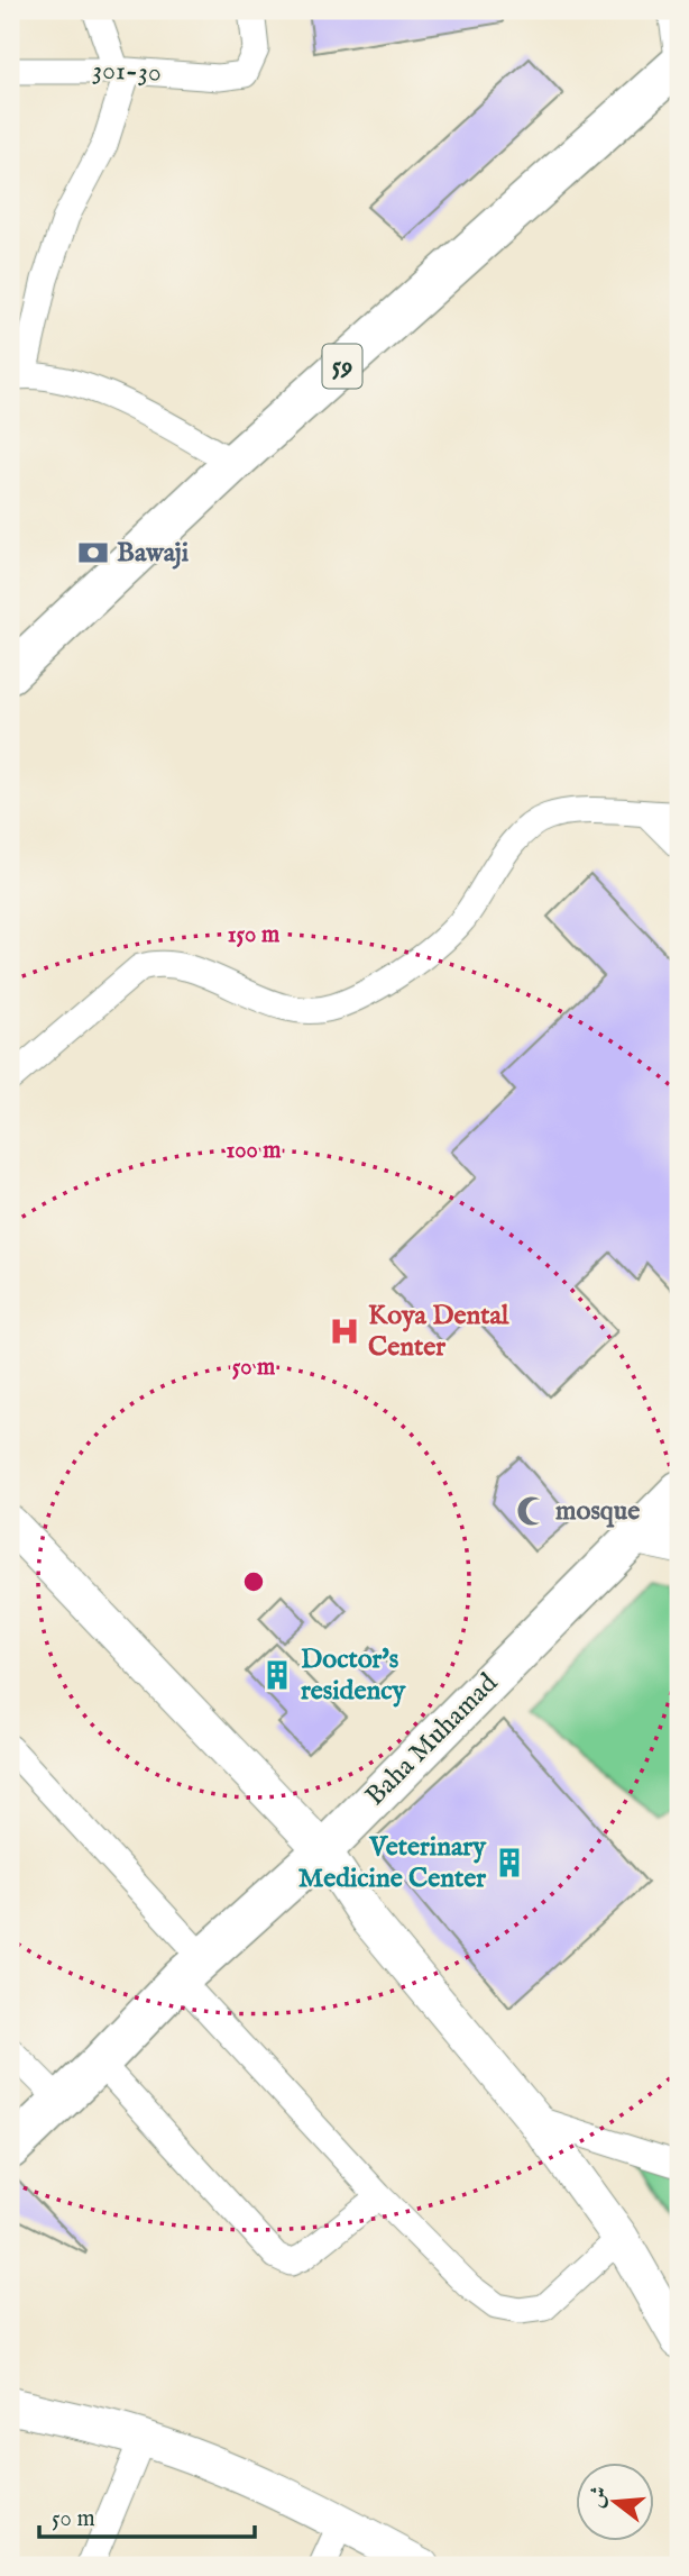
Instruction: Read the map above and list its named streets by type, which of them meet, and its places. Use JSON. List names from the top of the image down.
{
  "streets": {
    "main road": ["59", "Baha Muhamad"],
    "street": ["301-30"]
  },
  "places": {
    "bank": ["Bawaji"],
    "hospital": ["Koya Dental Center"],
    "mosque": ["mosque"],
    "building": ["Doctor's residency", "Veterinary Medicine Center"]
  },
  "scale_bar": "50 m",
  "north": "left",
  "rings": ["150 m", "100 m", "50 m"]
}
